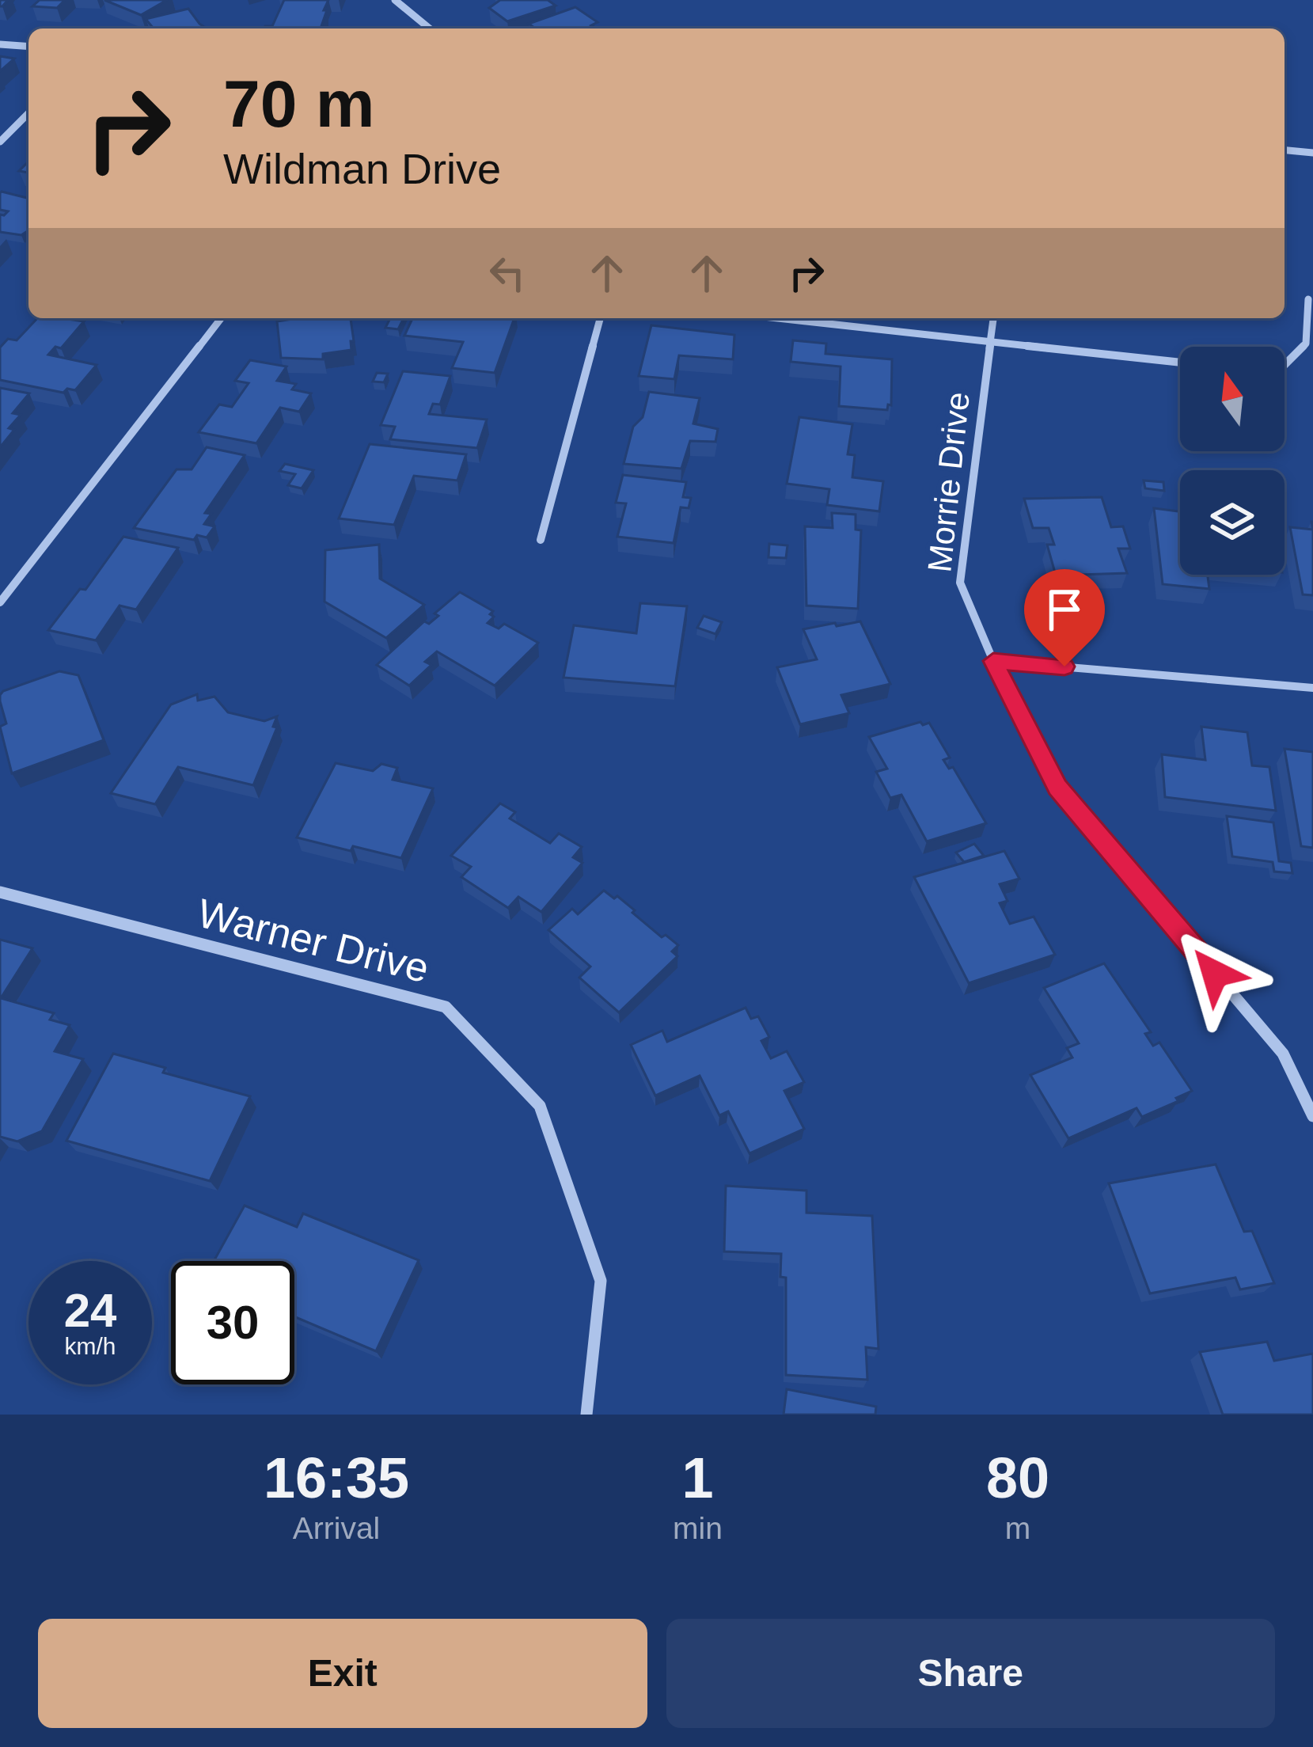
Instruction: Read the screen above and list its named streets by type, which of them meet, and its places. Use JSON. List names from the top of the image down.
{
  "streets": {
    "street": ["Morrie Drive", "Warner Drive"]
  },
  "north": "top",
  "page": {
    "turn": ["70 m", "Wildman Drive"],
    "speed": "24 km/h",
    "limit": "30",
    "eta": [
      "16:35",
      "Arrival",
      "1",
      "min",
      "80",
      "m"
    ],
    "buttons": ["Exit", "Share"]
  }
}
